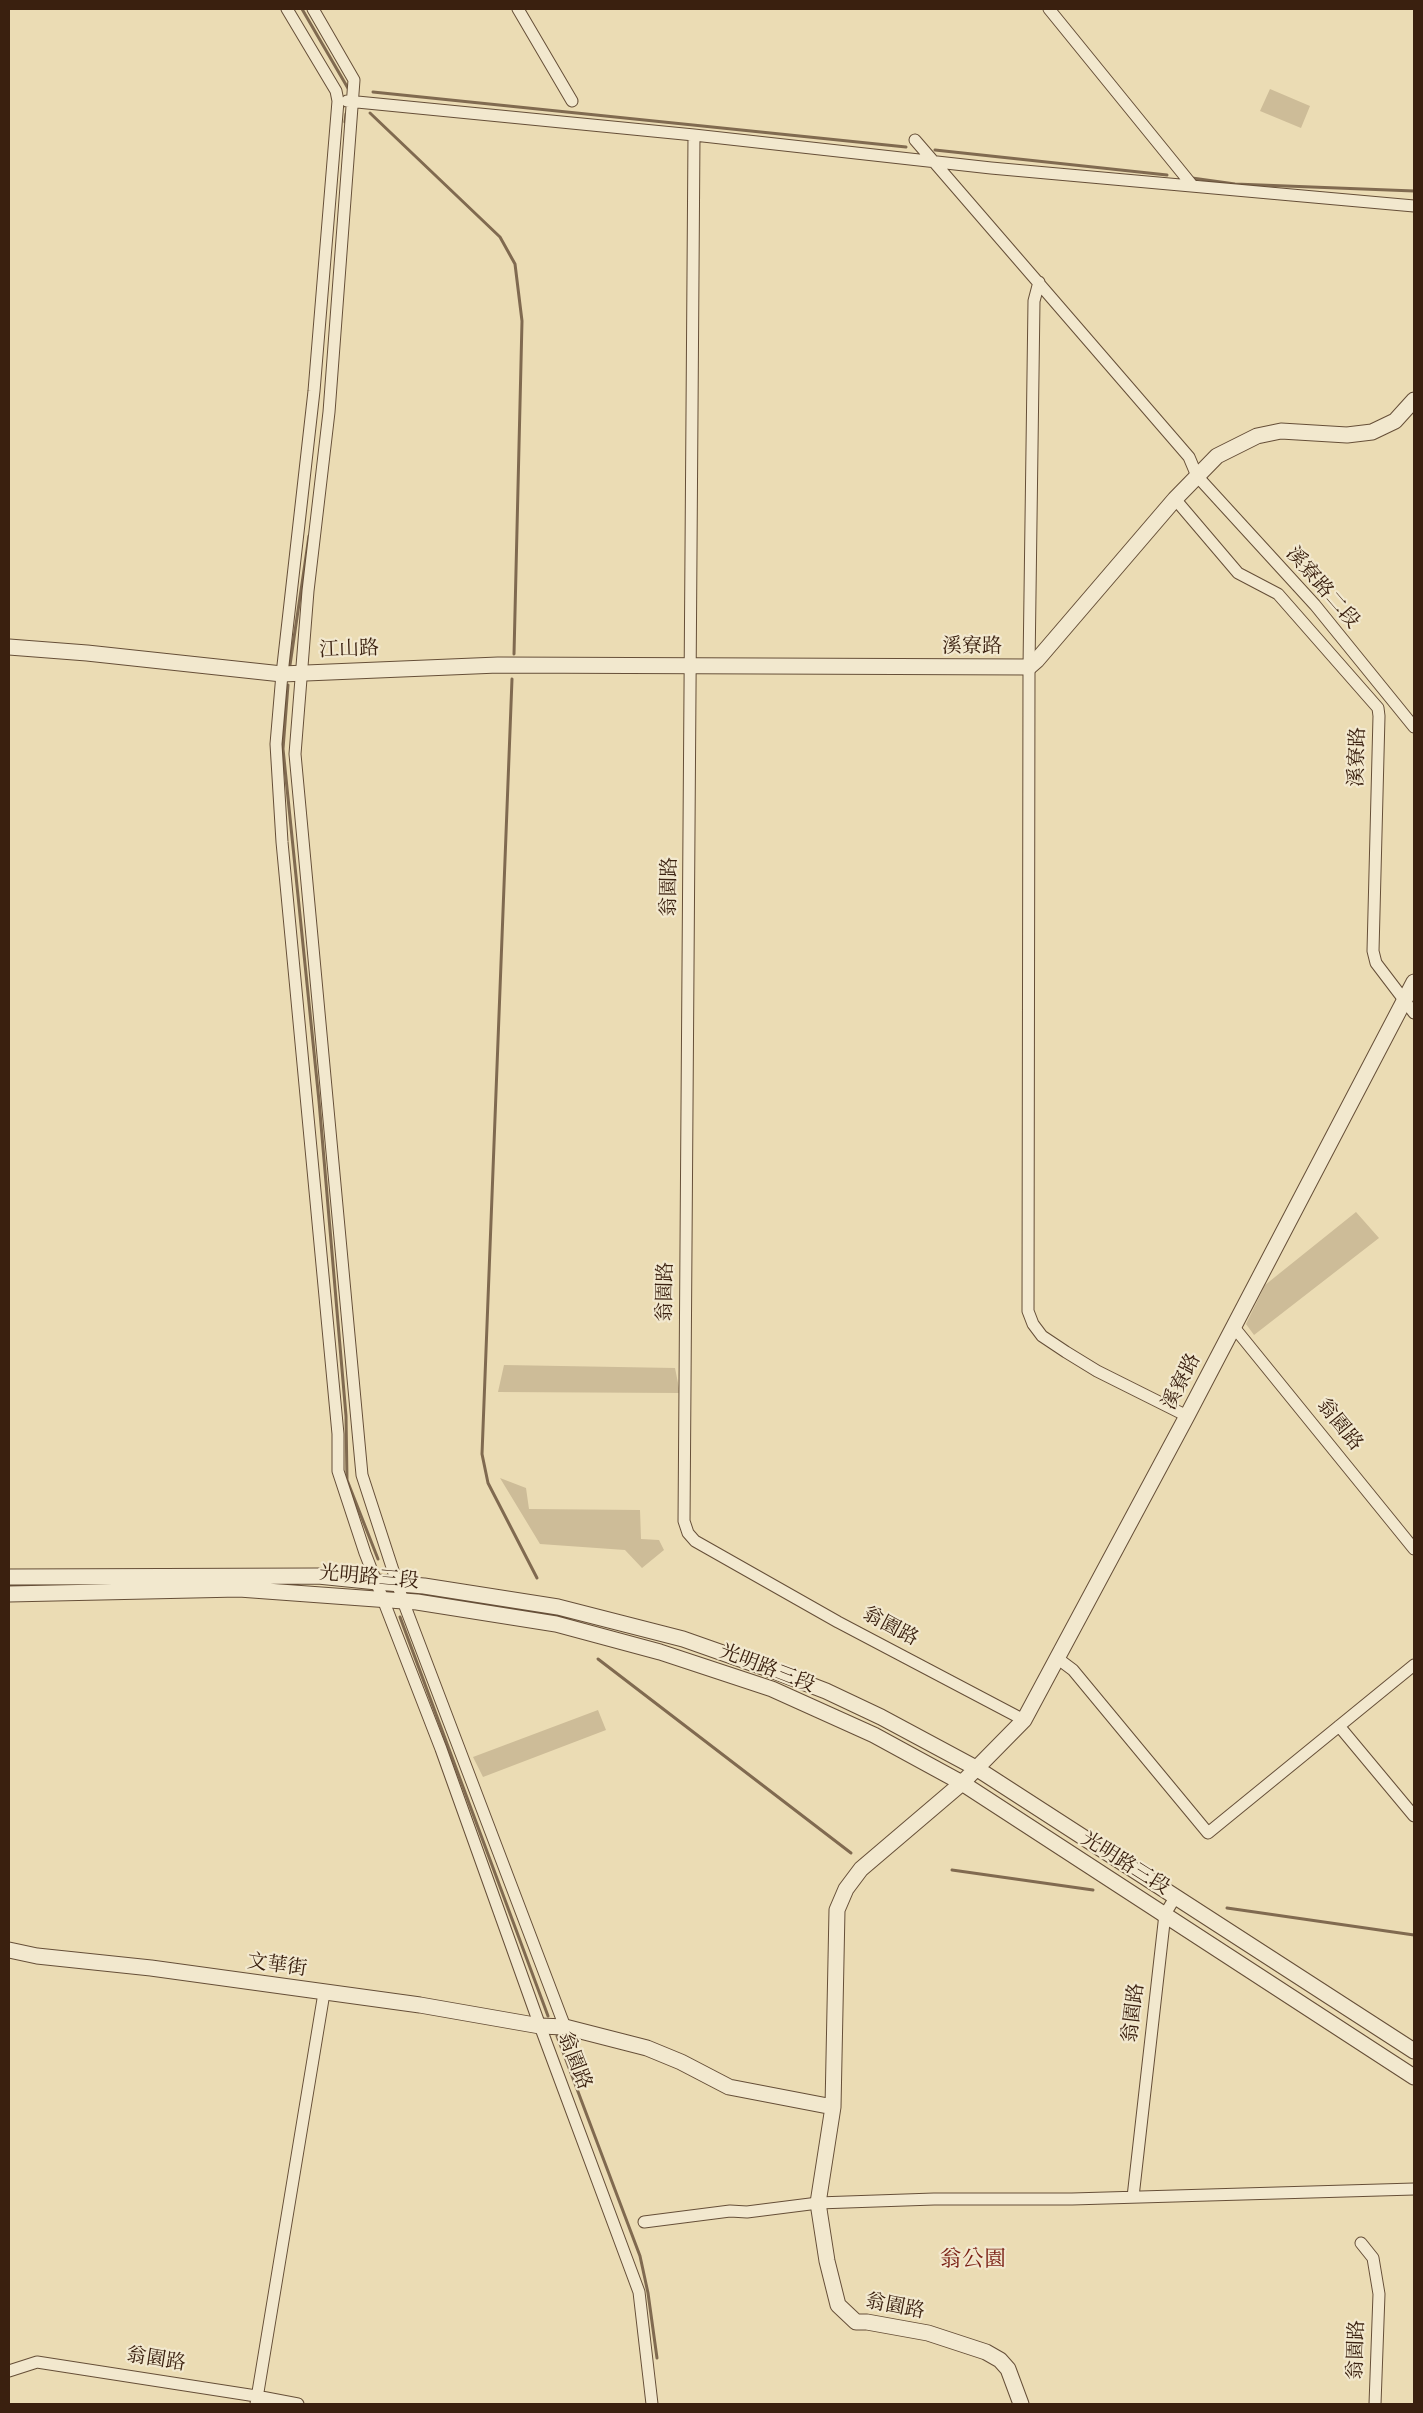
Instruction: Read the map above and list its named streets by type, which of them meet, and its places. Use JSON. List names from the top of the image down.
{
  "streets": {
    "street": [
      "溪寮路二段",
      "溪寮路",
      "江山路",
      "翁園路",
      "光明路三段",
      "文華街"
    ]
  },
  "crossings": [
    ["溪寮路二段", "溪寮路"],
    ["溪寮路", "江山路"],
    ["溪寮路", "翁園路"],
    ["溪寮路", "光明路三段"],
    ["江山路", "翁園路"],
    ["翁園路", "光明路三段"],
    ["翁園路", "文華街"]
  ],
  "districts": ["翁公園"]
}
